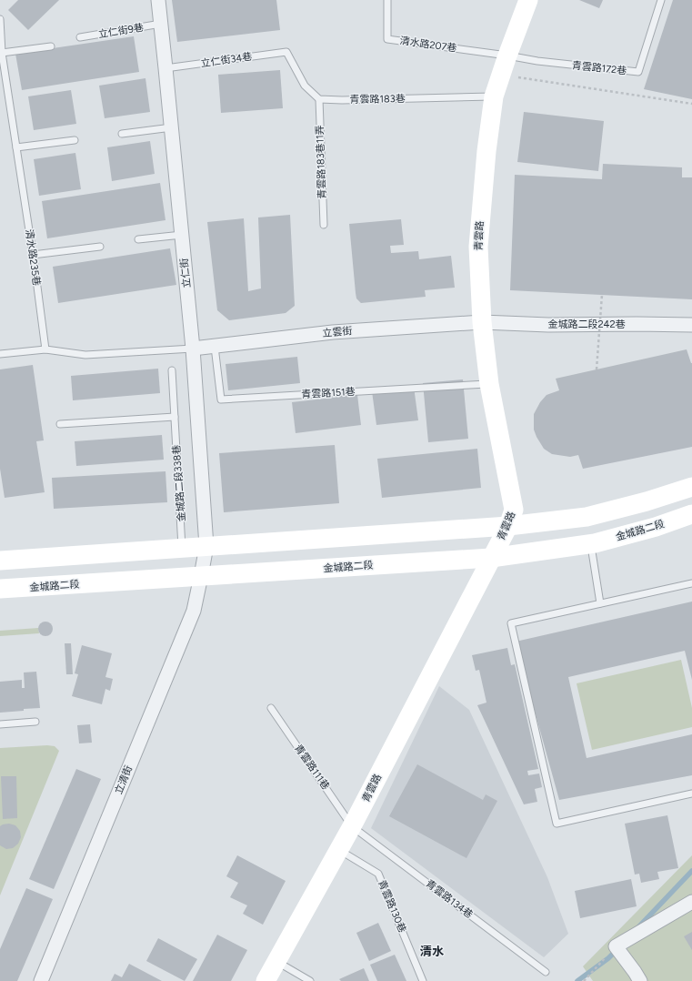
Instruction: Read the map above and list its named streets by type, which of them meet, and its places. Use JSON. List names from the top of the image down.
{
  "streets": {
    "main road": ["青雲路", "金城路二段"],
    "street": [
      "立仁街",
      "金城路二段242巷",
      "立雲街",
      "立清街"
    ],
    "lane": [
      "立仁街9巷",
      "清水路207巷",
      "立仁街34巷",
      "青雲路172巷",
      "青雲路183巷",
      "青雲路183巷11弄",
      "清水路235巷",
      "青雲路151巷",
      "金城路二段338巷",
      "青雲路111巷",
      "青雲路134巷",
      "青雲路130巷"
    ]
  },
  "crossings": [
    ["立仁街9巷", "立仁街"],
    ["清水路207巷", "青雲路172巷"],
    ["清水路207巷", "青雲路"],
    ["立仁街34巷", "青雲路183巷"],
    ["立仁街34巷", "青雲路183巷11弄"],
    ["立仁街34巷", "立仁街"],
    ["青雲路172巷", "青雲路"],
    ["青雲路183巷", "青雲路183巷11弄"],
    ["青雲路183巷", "青雲路"],
    ["青雲路", "金城路二段242巷"],
    ["青雲路", "立雲街"],
    ["青雲路", "青雲路151巷"],
    ["青雲路", "金城路二段"],
    ["青雲路", "青雲路111巷"],
    ["青雲路", "青雲路134巷"],
    ["青雲路", "青雲路130巷"],
    ["立仁街", "立雲街"],
    ["立仁街", "立清街"],
    ["金城路二段242巷", "立雲街"],
    ["立雲街", "青雲路151巷"],
    ["金城路二段", "立清街"],
    ["青雲路111巷", "青雲路134巷"]
  ],
  "districts": ["清水"]
}
